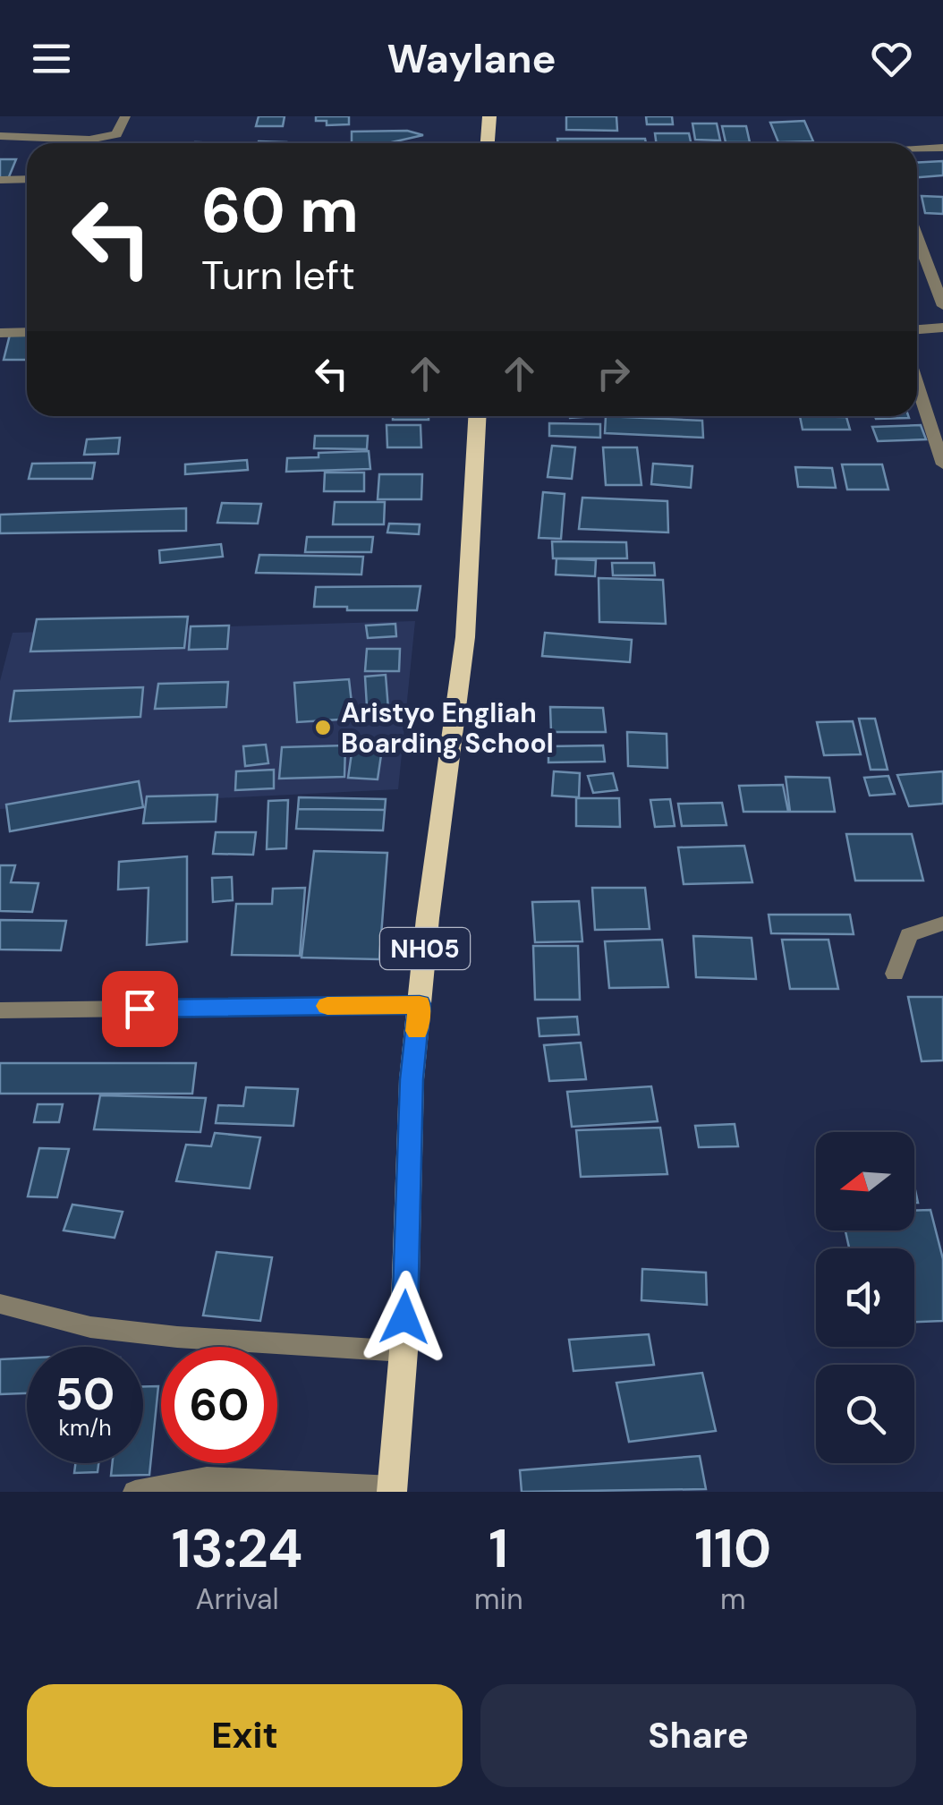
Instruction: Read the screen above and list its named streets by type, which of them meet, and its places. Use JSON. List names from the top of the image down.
{
  "streets": {
    "main road": ["NH05"]
  },
  "places": ["Aristyo Engliah Boarding School"],
  "north": "left",
  "page": {
    "header": "Waylane",
    "turn": ["60 m", "Turn left"],
    "speed": "50 km/h",
    "limit": "60",
    "eta": [
      "13:24",
      "Arrival",
      "1",
      "min",
      "110",
      "m"
    ],
    "buttons": ["Exit", "Share"]
  }
}
